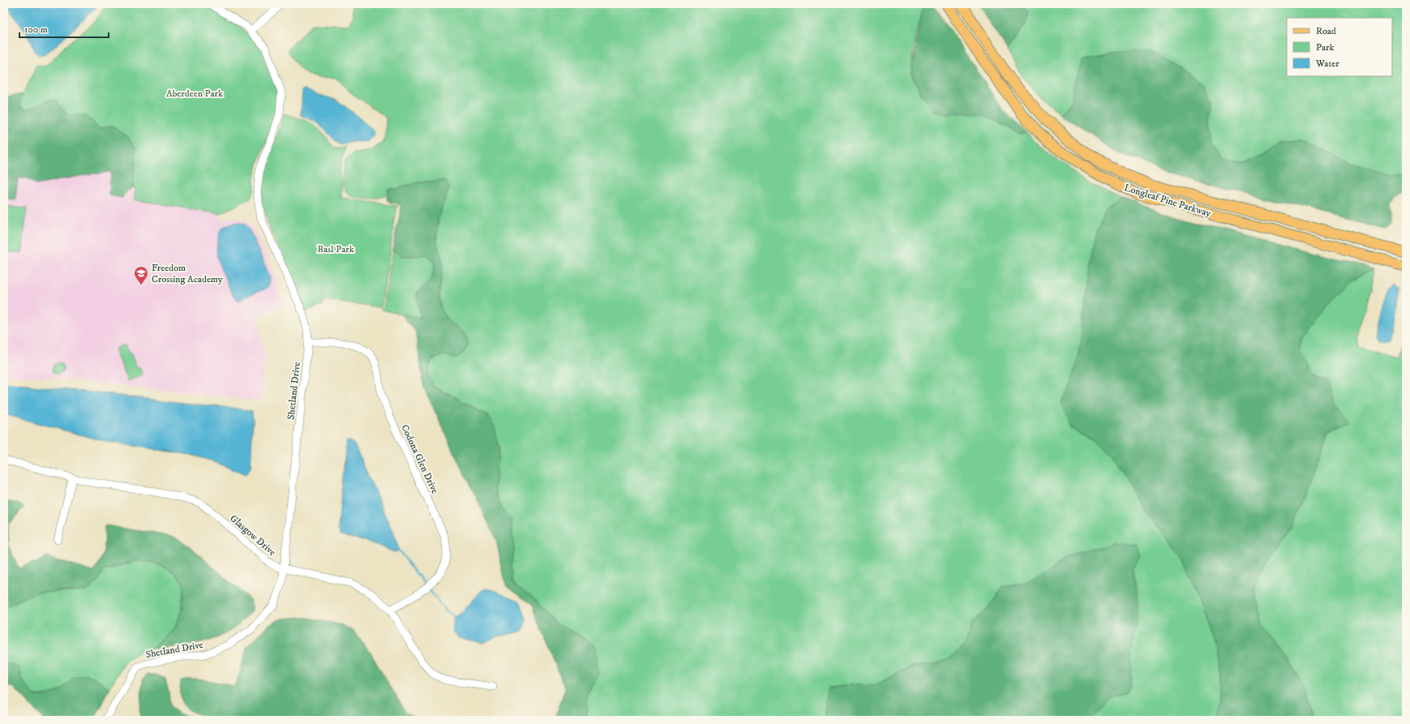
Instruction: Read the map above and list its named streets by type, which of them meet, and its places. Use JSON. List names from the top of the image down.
{
  "streets": {
    "main road": ["Longleaf Pine Parkway"],
    "street": ["Shetland Drive", "Codona Glen Drive", "Glasgow Drive"]
  },
  "crossings": [
    ["Shetland Drive", "Codona Glen Drive"],
    ["Shetland Drive", "Glasgow Drive"],
    ["Codona Glen Drive", "Glasgow Drive"]
  ],
  "parks": ["Aberdeen Park", "Basl Park"],
  "places": {
    "school or university": ["Freedom Crossing Academy"]
  },
  "legend": ["Road", "Park", "Water"],
  "scale_bar": "100 m"
}
